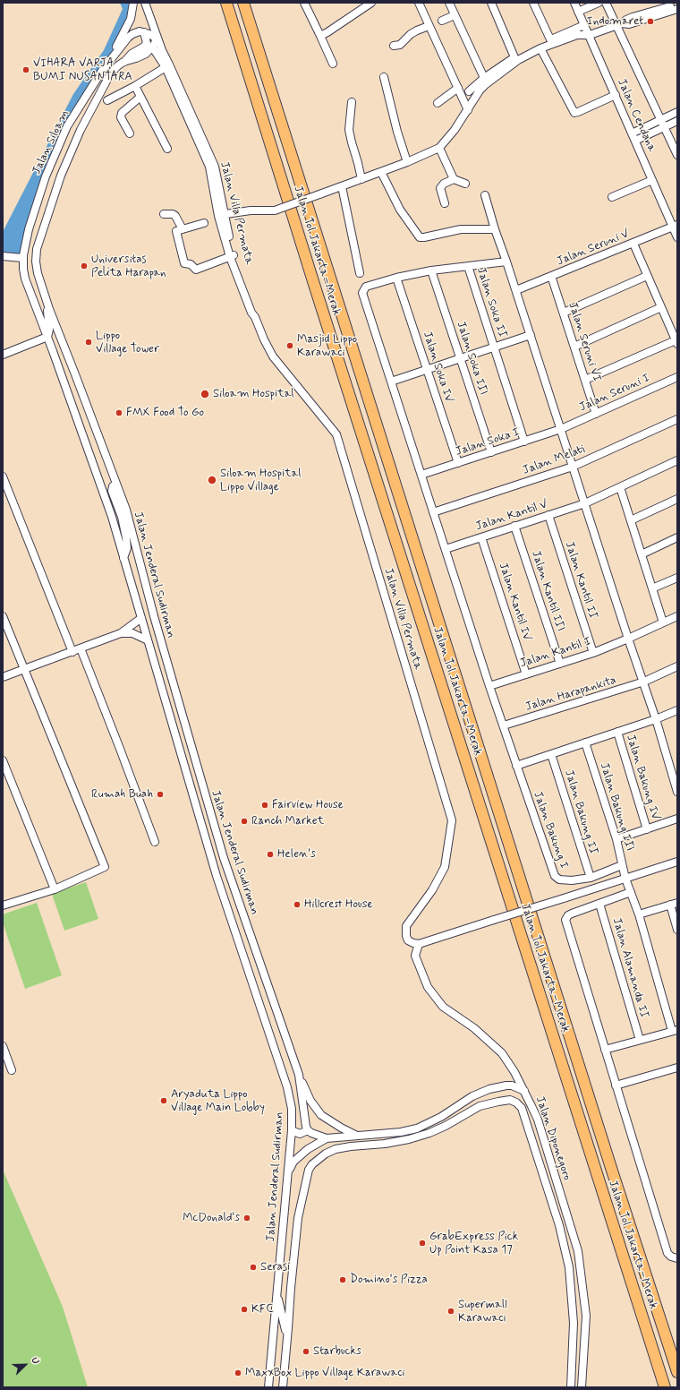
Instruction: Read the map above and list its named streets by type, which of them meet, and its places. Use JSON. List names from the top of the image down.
{
  "streets": {
    "highway": ["Jalan Tol Jakarta–Merak"],
    "street": [
      "Jalan Cendana",
      "Jalan Siloam",
      "Jalan Villa Permata",
      "Jalan Seruni V",
      "Jalan Soka II",
      "Jalan Seruni VI",
      "Jalan Soka III",
      "Jalan Soka IV",
      "Jalan Seruni I",
      "Jalan Soka I",
      "Jalan Melati",
      "Jalan Kantil V",
      "Jalan Jenderal Sudirman",
      "Jalan Kantil II",
      "Jalan Kantil III",
      "Jalan Kantil IV",
      "Jalan Kantil I",
      "Jalan Harapankita",
      "Jalan Bakung IV",
      "Jalan Bakung III",
      "Jalan Bakung II",
      "Jalan Bakung I",
      "Jalan Alamanda II",
      "Jalan Diponegoro"
    ]
  },
  "crossings": [
    ["Jalan Cendana", "Jalan Seruni V"],
    ["Jalan Siloam", "Jalan Jenderal Sudirman"],
    ["Jalan Villa Permata", "Jalan Jenderal Sudirman"],
    ["Jalan Villa Permata", "Jalan Diponegoro"],
    ["Jalan Seruni V", "Jalan Seruni VI"],
    ["Jalan Soka II", "Jalan Soka III"],
    ["Jalan Soka II", "Jalan Soka IV"],
    ["Jalan Soka II", "Jalan Soka I"],
    ["Jalan Soka II", "Jalan Bakung I"],
    ["Jalan Seruni VI", "Jalan Seruni I"],
    ["Jalan Soka III", "Jalan Soka I"],
    ["Jalan Soka III", "Jalan Bakung I"],
    ["Jalan Soka IV", "Jalan Soka I"],
    ["Jalan Soka IV", "Jalan Bakung I"],
    ["Jalan Seruni I", "Jalan Soka I"],
    ["Jalan Soka I", "Jalan Bakung I"],
    ["Jalan Melati", "Jalan Bakung I"],
    ["Jalan Kantil V", "Jalan Kantil II"],
    ["Jalan Kantil V", "Jalan Kantil III"],
    ["Jalan Kantil V", "Jalan Kantil IV"],
    ["Jalan Kantil V", "Jalan Bakung I"],
    ["Jalan Jenderal Sudirman", "Jalan Diponegoro"],
    ["Jalan Kantil II", "Jalan Kantil I"],
    ["Jalan Kantil III", "Jalan Kantil I"],
    ["Jalan Kantil IV", "Jalan Kantil I"],
    ["Jalan Kantil I", "Jalan Bakung I"],
    ["Jalan Harapankita", "Jalan Bakung I"],
    ["Jalan Bakung III", "Jalan Bakung I"],
    ["Jalan Bakung II", "Jalan Bakung I"]
  ],
  "places": [
    "Indomaret",
    "VIHARA VARJA BUMI NUSANTARA",
    "Universitas Pelita Harapan",
    "Lippo Village Tower",
    "Masjid Lippo Karawaci",
    "Siloam Hospital",
    "FMX Food To Go",
    "Siloam Hospital Lippo Village",
    "Rumah Buah",
    "Fairview House",
    "Ranch Market",
    "Helen's",
    "Hillcrest House",
    "Aryaduta Lippo Village Main Lobby",
    "McDonald's",
    "GrabExpress Pick Up Point Kasa 17",
    "Serasi",
    "Domino's Pizza",
    "KFC",
    "Supermall Karawaci",
    "Starbucks",
    "MaxxBox Lippo Village Karawaci"
  ],
  "north": "top right"
}
